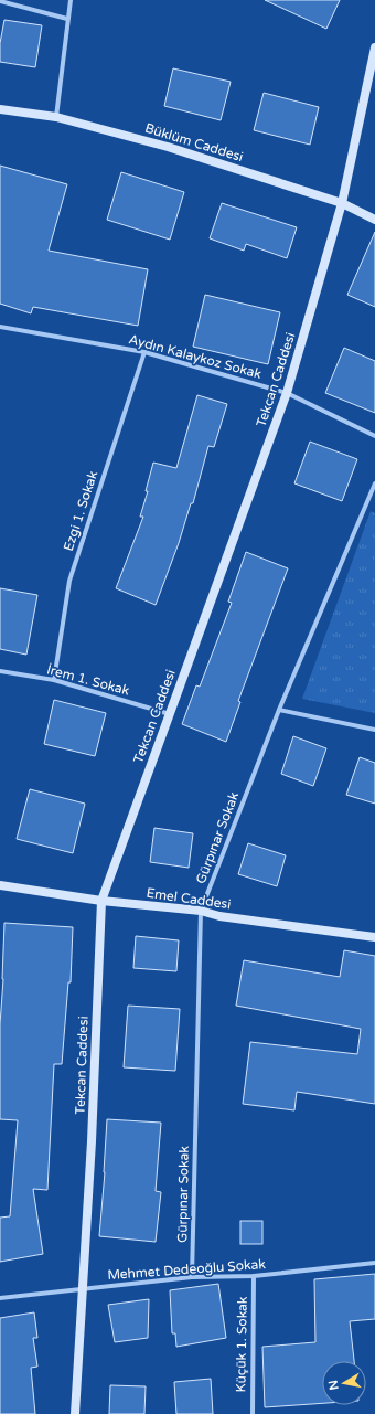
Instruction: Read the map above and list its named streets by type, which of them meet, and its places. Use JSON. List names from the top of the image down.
{
  "streets": {
    "street": [
      "Büklüm Caddesi",
      "Aydın Kalaykoz Sokak",
      "Tekcan Caddesi",
      "Ezgi 1. Sokak",
      "İrem 1. Sokak",
      "Gürpınar Sokak",
      "Emel Caddesi",
      "Mehmet Dedeoğlu Sokak",
      "Küçük 1. Sokak"
    ]
  },
  "crossings": [
    ["Büklüm Caddesi", "Tekcan Caddesi"],
    ["Aydın Kalaykoz Sokak", "Tekcan Caddesi"],
    ["Aydın Kalaykoz Sokak", "Ezgi 1. Sokak"],
    ["Tekcan Caddesi", "İrem 1. Sokak"],
    ["Tekcan Caddesi", "Emel Caddesi"],
    ["Tekcan Caddesi", "Mehmet Dedeoğlu Sokak"],
    ["Ezgi 1. Sokak", "İrem 1. Sokak"],
    ["Gürpınar Sokak", "Emel Caddesi"],
    ["Gürpınar Sokak", "Mehmet Dedeoğlu Sokak"],
    ["Mehmet Dedeoğlu Sokak", "Küçük 1. Sokak"]
  ],
  "north": "left"
}
